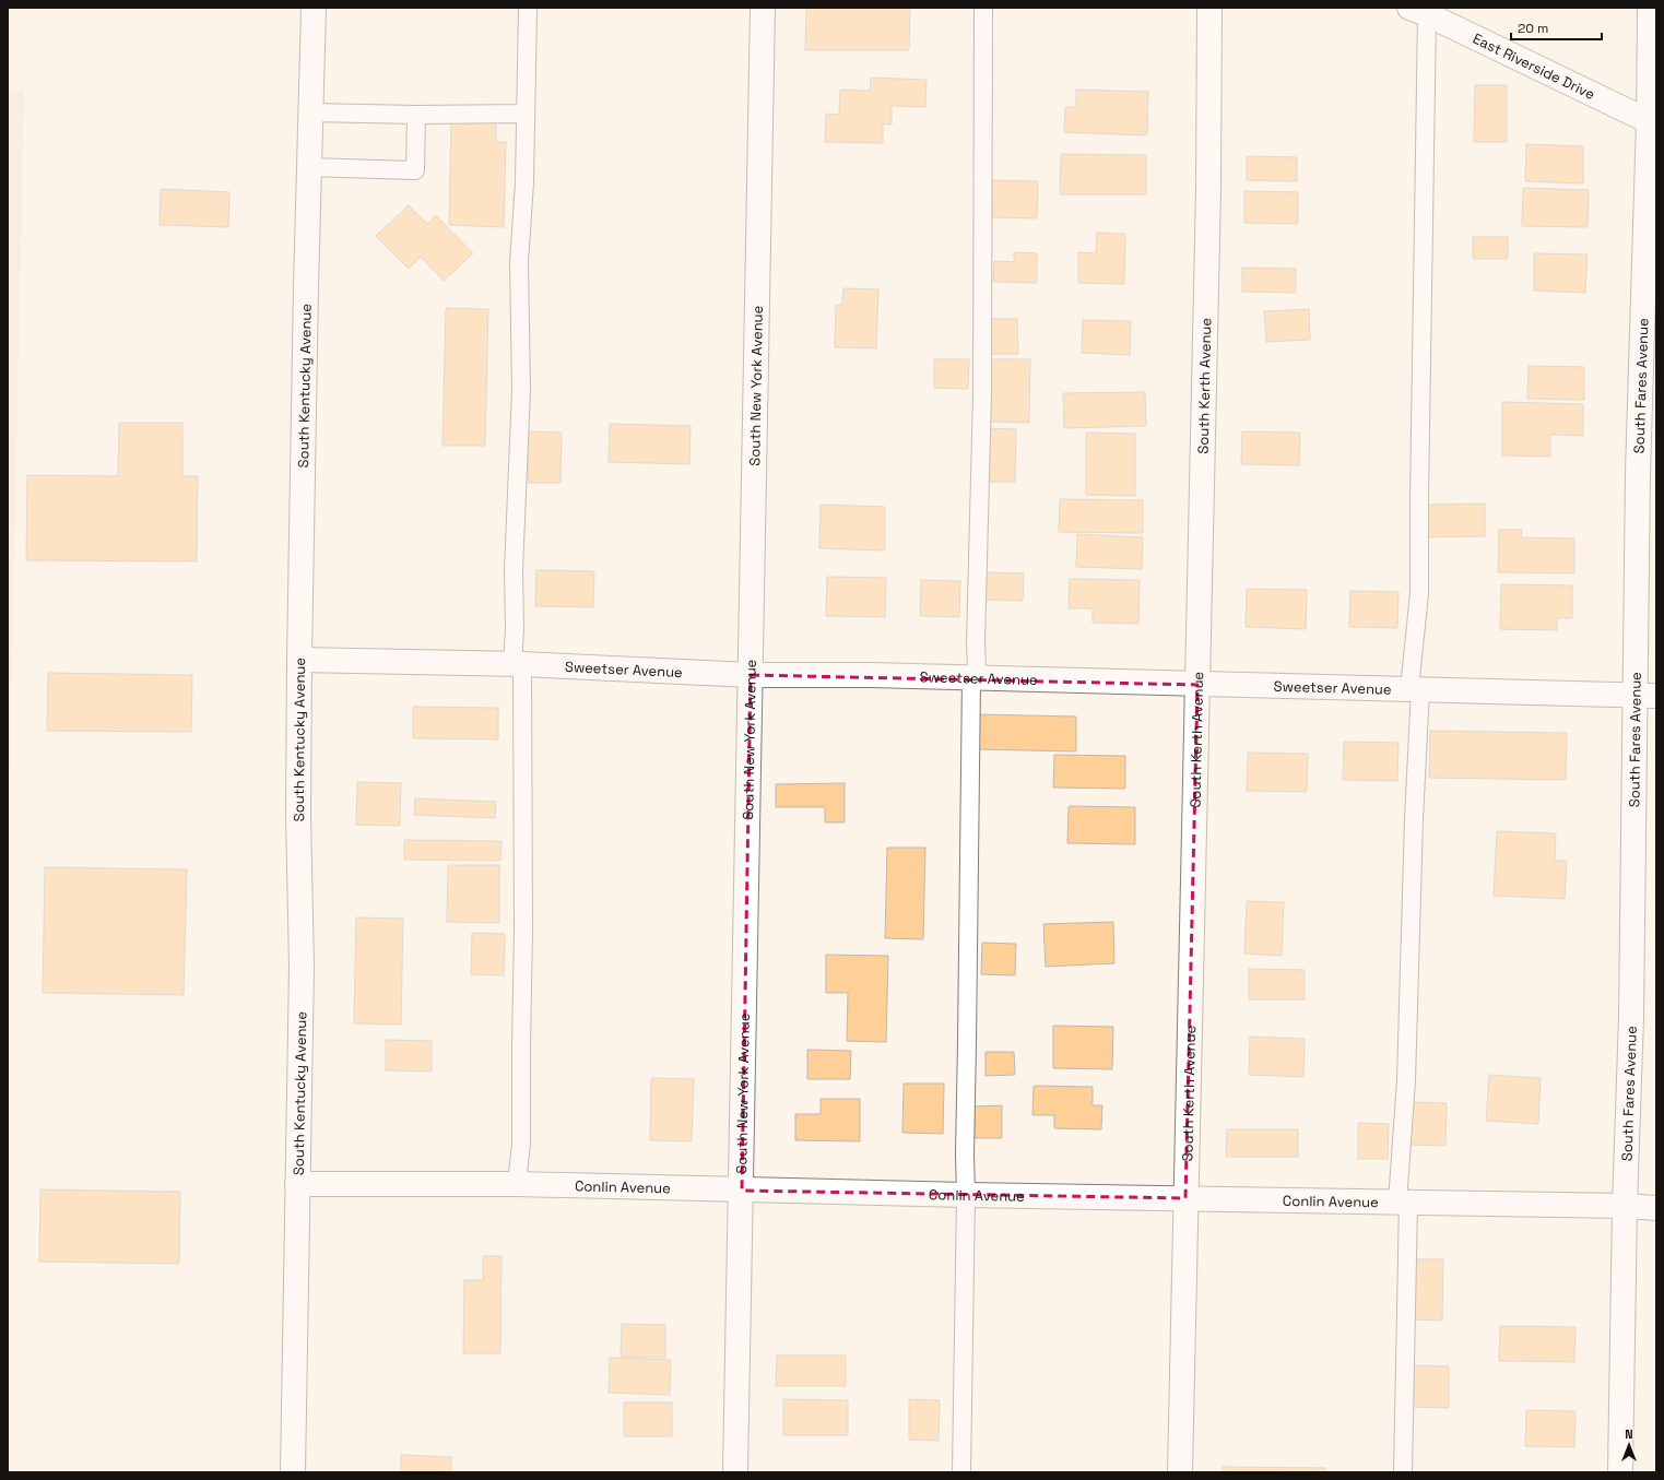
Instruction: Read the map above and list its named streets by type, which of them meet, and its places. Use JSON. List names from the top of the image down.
{
  "streets": {
    "street": [
      "East Riverside Drive",
      "South Kentucky Avenue",
      "South New York Avenue",
      "South Kerth Avenue",
      "South Fares Avenue",
      "Sweetser Avenue",
      "Conlin Avenue"
    ]
  },
  "crossings": [
    ["East Riverside Drive", "South Fares Avenue"],
    ["South Kentucky Avenue", "Sweetser Avenue"],
    ["South Kentucky Avenue", "Conlin Avenue"],
    ["South New York Avenue", "Sweetser Avenue"],
    ["South New York Avenue", "Conlin Avenue"],
    ["South Kerth Avenue", "Sweetser Avenue"],
    ["South Kerth Avenue", "Conlin Avenue"],
    ["South Fares Avenue", "Sweetser Avenue"],
    ["South Fares Avenue", "Conlin Avenue"]
  ],
  "scale_bar": "20 m",
  "north": "top"
}
